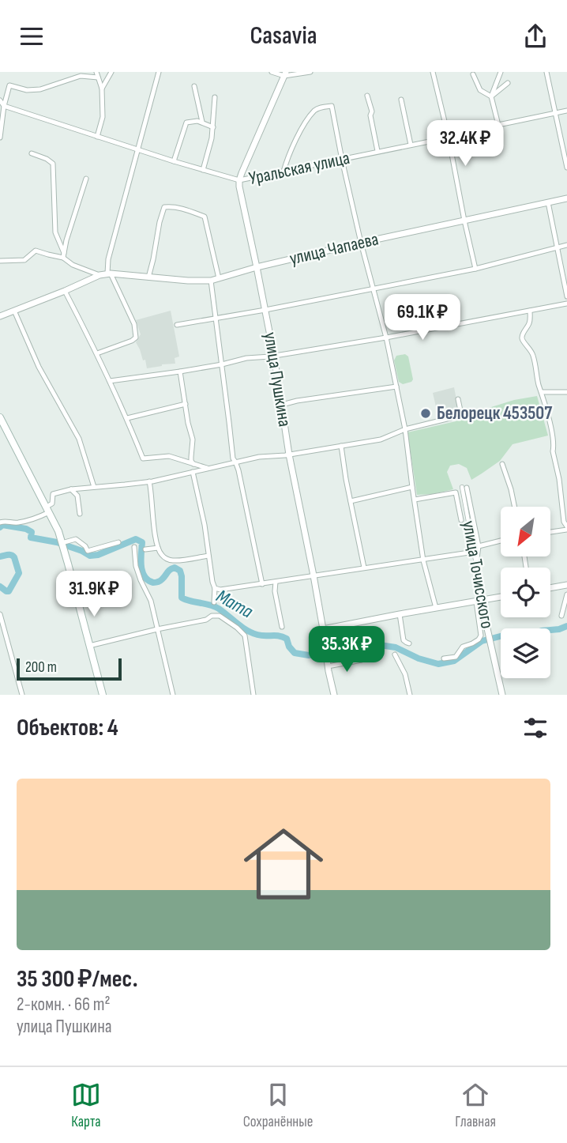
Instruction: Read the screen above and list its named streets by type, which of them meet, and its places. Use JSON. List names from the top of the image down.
{
  "streets": {
    "street": [
      "Уральская улица",
      "улица Чапаева",
      "улица Пушкина",
      "улица Точисского"
    ]
  },
  "crossings": [
    ["Уральская улица", "улица Пушкина"],
    ["улица Чапаева", "улица Пушкина"]
  ],
  "water": ["Мата"],
  "places": ["Белорецк 453507"],
  "scale_bar": "200 m",
  "north": "bottom left",
  "page": {
    "header": "Casavia",
    "price": [
      "32.4K ₽",
      "69.1K ₽",
      "31.9K ₽",
      "35.3K ₽"
    ],
    "scale": "200 m",
    "heading": "Объектов: 4",
    "list": [
      {
        "name": "35 300 ₽/мес.",
        "note": "2-комн. · 66 m² · улица Пушкина"
      }
    ],
    "tabs": ["Карта", "Сохранённые", "Главная"]
  }
}
